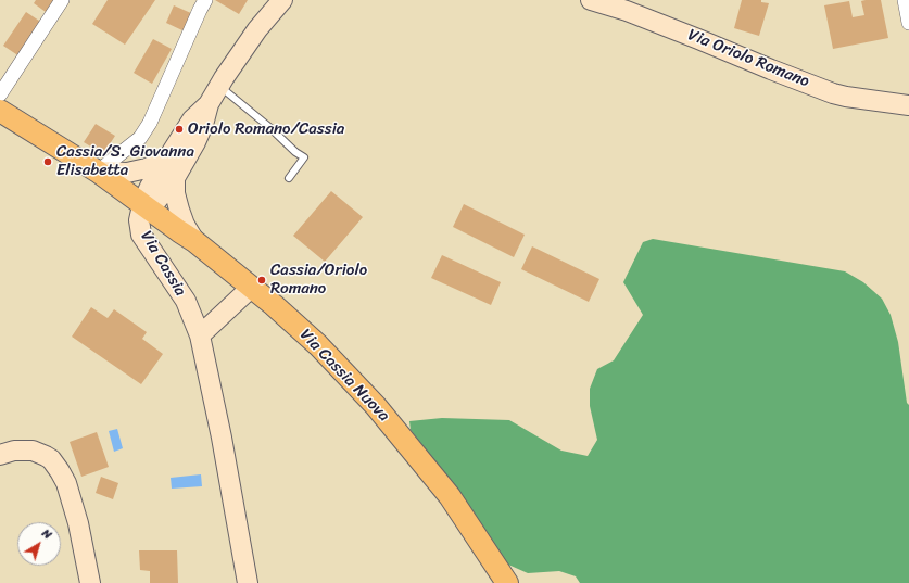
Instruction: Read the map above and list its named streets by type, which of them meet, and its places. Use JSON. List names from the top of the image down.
{
  "streets": {
    "main road": ["Via Cassia", "Via Cassia Nuova"],
    "street": ["Via Oriolo Romano"]
  },
  "crossings": [
    ["Via Cassia", "Via Cassia Nuova"]
  ],
  "places": ["Oriolo Romano/Cassia", "Cassia/S. Giovanna Elisabetta", "Cassia/Oriolo Romano"],
  "north": "top right"
}
